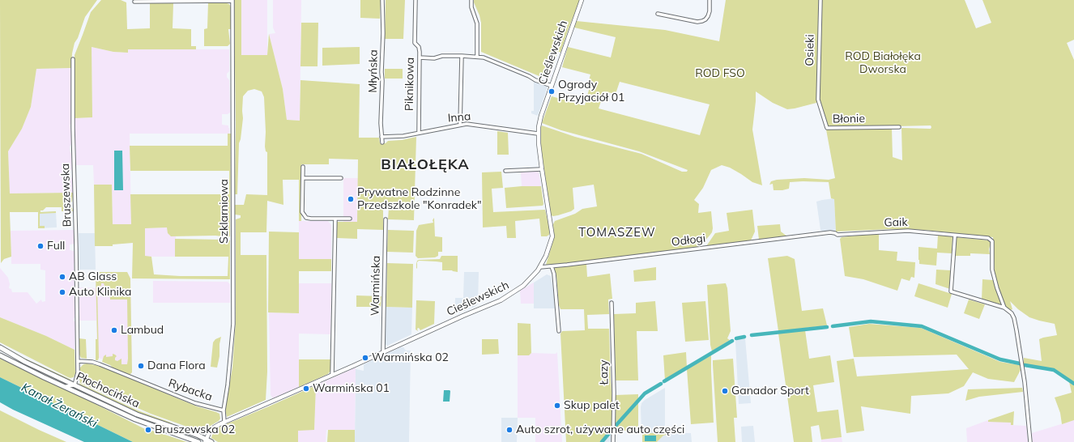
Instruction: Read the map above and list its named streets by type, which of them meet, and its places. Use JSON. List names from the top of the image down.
{
  "streets": {
    "main road": ["Płochocińska"],
    "street": [
      "Osieki",
      "Cieślewskich",
      "Młyńska",
      "Piknikowa",
      "Inna",
      "Błonie",
      "Bruszewska",
      "Szklarniowa",
      "Gaik",
      "Odłogi",
      "Warmińska",
      "Łazy",
      "Rybacka"
    ]
  },
  "crossings": [
    ["Osieki", "Błonie"],
    ["Cieślewskich", "Inna"],
    ["Cieślewskich", "Szklarniowa"],
    ["Cieślewskich", "Odłogi"],
    ["Cieślewskich", "Warmińska"],
    ["Cieślewskich", "Płochocińska"],
    ["Młyńska", "Inna"],
    ["Piknikowa", "Inna"],
    ["Bruszewska", "Płochocińska"],
    ["Bruszewska", "Rybacka"],
    ["Szklarniowa", "Rybacka"],
    ["Gaik", "Odłogi"]
  ],
  "districts": ["BIAŁOŁĘKA", "TOMASZEW"],
  "water": ["Kanał Żerański"],
  "parks": ["ROD Białołęka Dworska", "ROD FSO"],
  "places": [
    "Ogrody Przyjaciół 01",
    "Prywatne Rodzinne Przedszkole \"Konradek\"",
    "Full",
    "AB Glass",
    "Auto Klinika",
    "Lambud",
    "Warmińska 02",
    "Dana Flora",
    "Warmińska 01",
    "Ganador Sport",
    "Skup palet",
    "Bruszewska 02",
    "Auto szrot, używane auto części"
  ]
}
